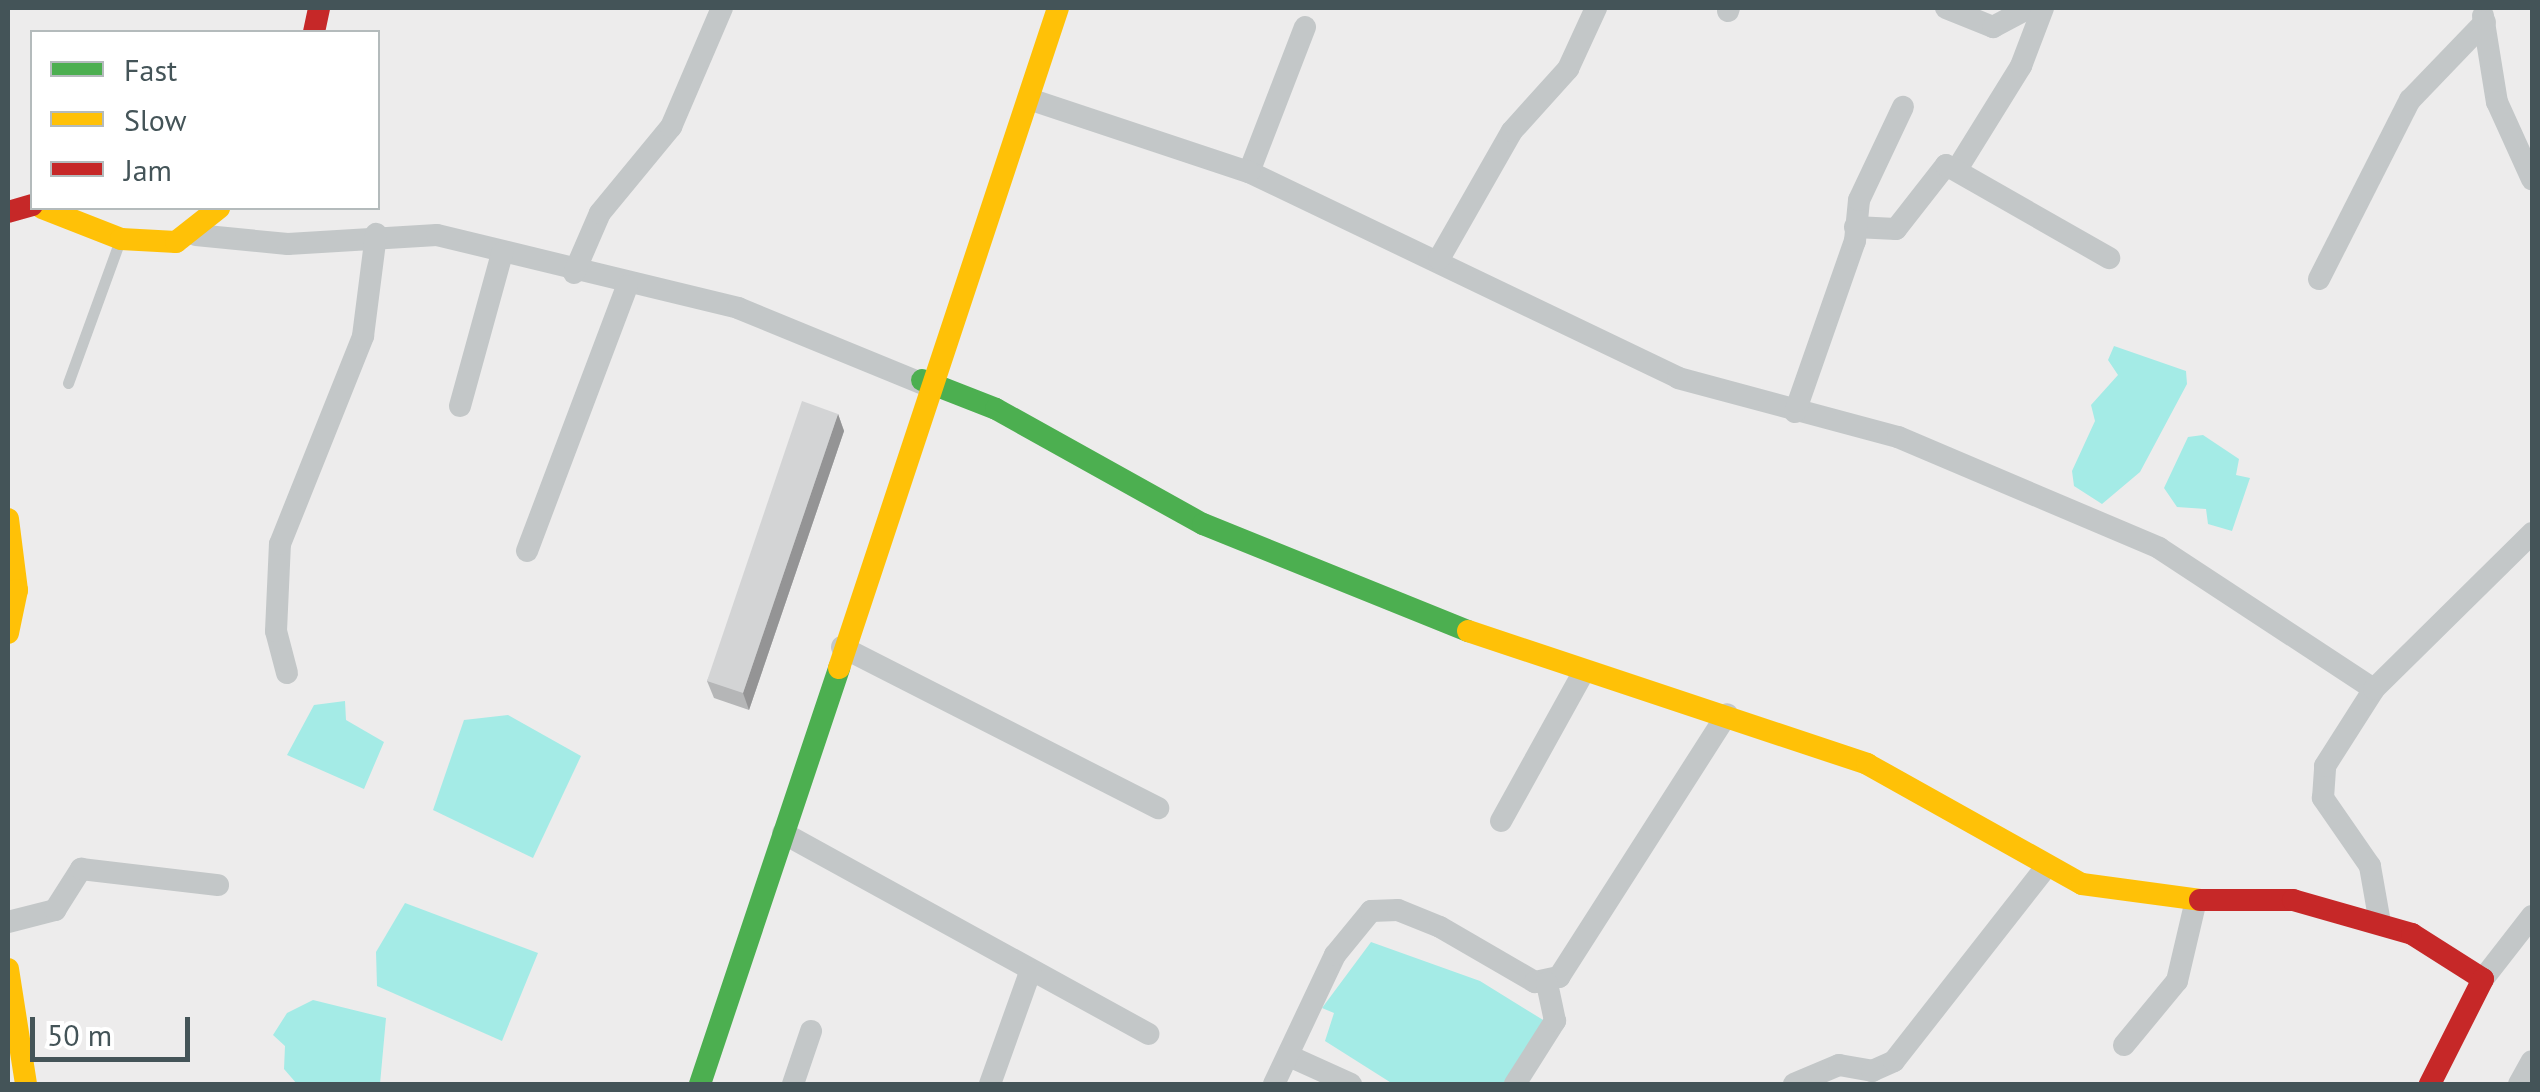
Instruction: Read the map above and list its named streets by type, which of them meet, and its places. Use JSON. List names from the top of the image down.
{
  "legend": ["Fast", "Slow", "Jam"],
  "scale_bar": "50 m"
}
